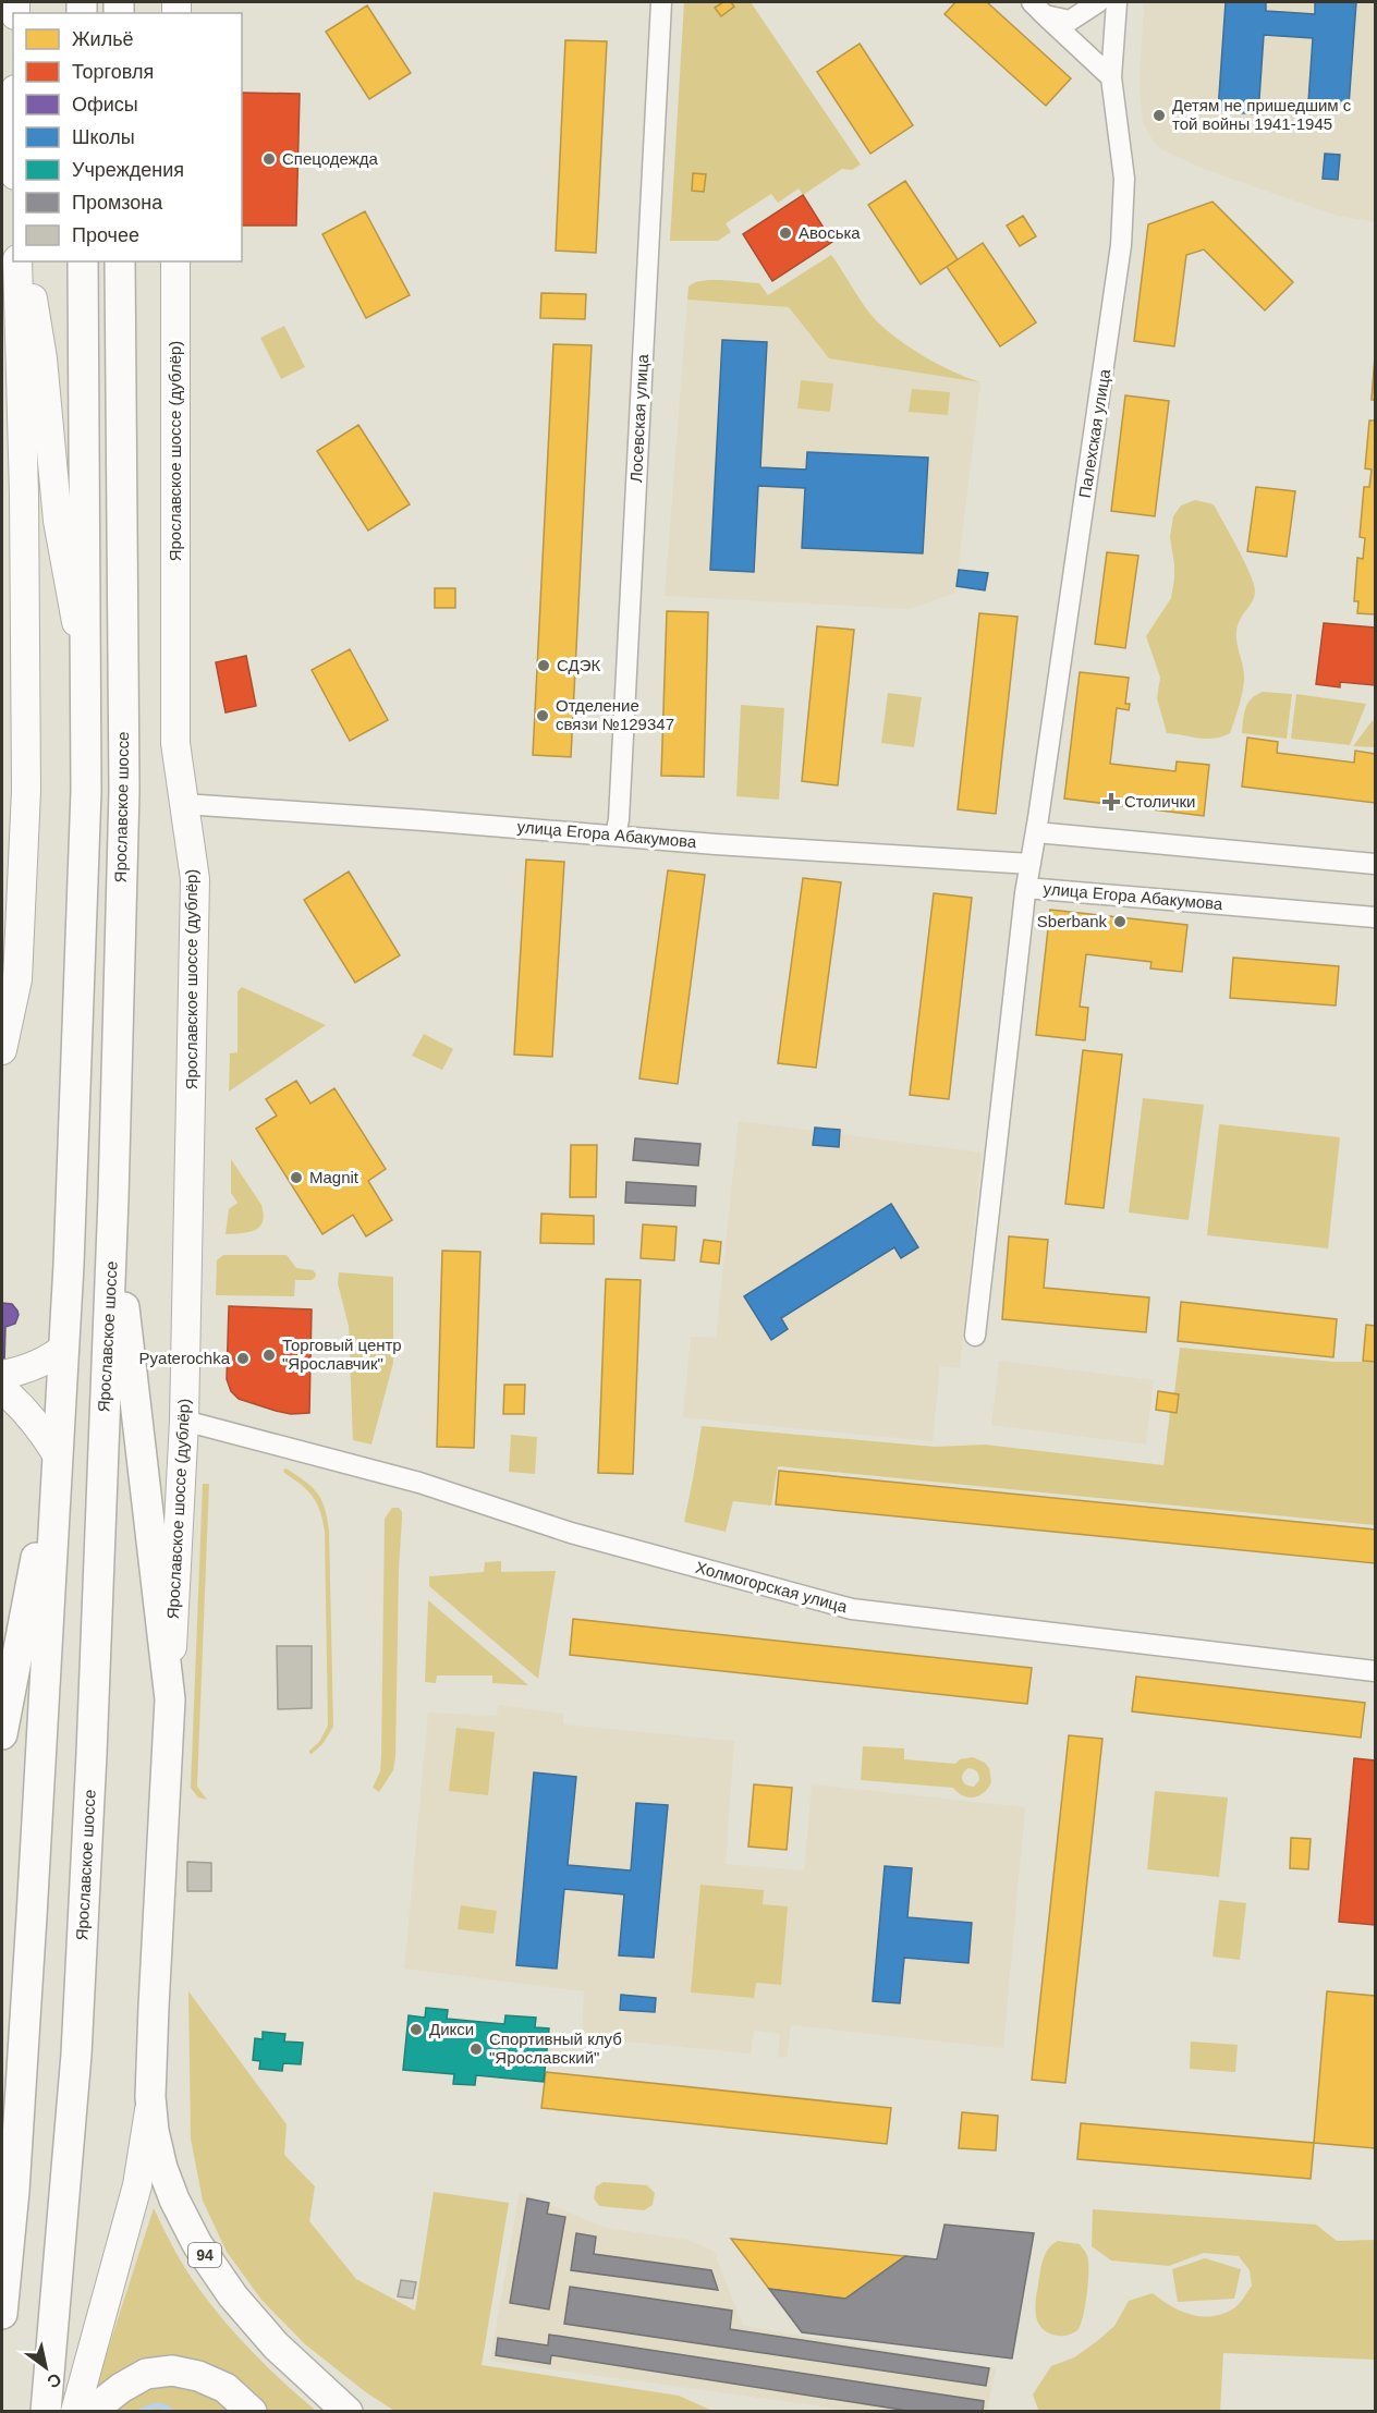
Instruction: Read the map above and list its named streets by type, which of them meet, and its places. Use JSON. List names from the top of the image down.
{
  "streets": {
    "main road": ["Ярославское шоссе (дублёр)", "Ярославское шоссе", "94"],
    "street": [
      "Лосевская улица",
      "Палехская улица",
      "улица Егора Абакумова",
      "Холмогорская улица"
    ]
  },
  "crossings": [
    ["Лосевская улица", "улица Егора Абакумова"],
    ["Палехская улица", "улица Егора Абакумова"],
    ["Ярославское шоссе (дублёр)", "Ярославское шоссе"],
    ["Ярославское шоссе (дублёр)", "улица Егора Абакумова"],
    ["Ярославское шоссе (дублёр)", "Холмогорская улица"],
    ["Ярославское шоссе (дублёр)", "94"]
  ],
  "places": {
    "other": [
      "Детям не пришедшим с той войны 1941-1945",
      "Спецодежда",
      "Авоська",
      "СДЭК",
      "Отделение связи №129347",
      "Sberbank",
      "Magnit",
      "Торговый центр \"Ярославчик\"",
      "Pyaterochka",
      "Дикси",
      "Спортивный клуб \"Ярославский\""
    ],
    "health": ["Столички"]
  },
  "legend": [
    "Жильё",
    "Торговля",
    "Офисы",
    "Школы",
    "Учреждения",
    "Промзона",
    "Прочее"
  ],
  "north": "bottom right"
}
